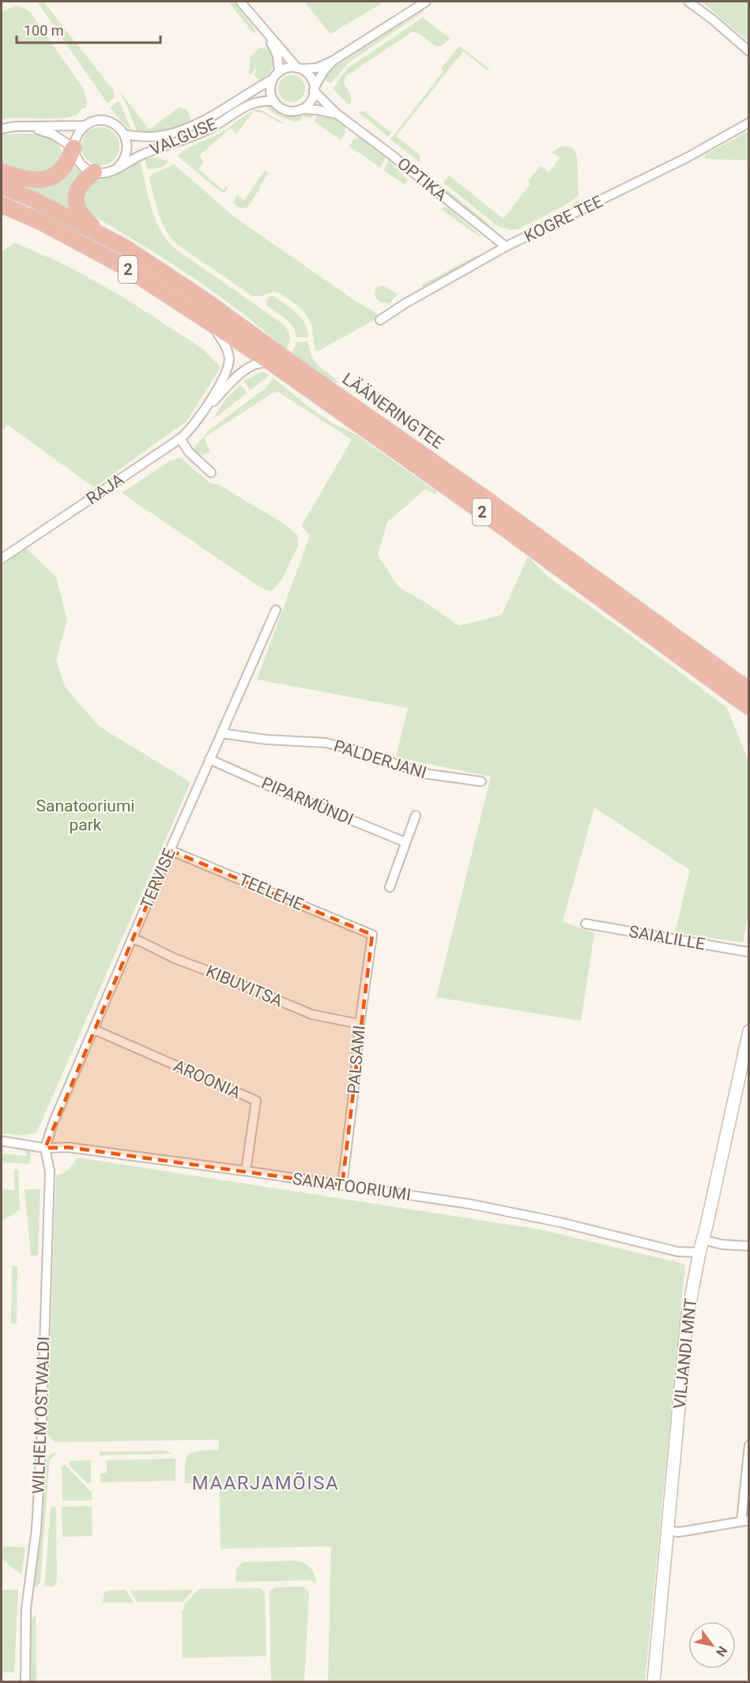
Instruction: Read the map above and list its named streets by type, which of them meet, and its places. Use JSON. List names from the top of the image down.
{
  "streets": {
    "highway": ["2", "LÄÄNERINGTEE"],
    "street": [
      "VALGUSE",
      "OPTIKA",
      "KOGRE TEE",
      "RAJA",
      "PALDERJANI",
      "PIPARMÜNDI",
      "TERVISE",
      "TEELEHE",
      "SAIALILLE",
      "KIBUVITSA",
      "PALSAMI",
      "AROONIA",
      "SANATOORIUMI",
      "VILJANDI MNT",
      "WILHELM OSTWALDI"
    ]
  },
  "crossings": [
    ["VALGUSE", "OPTIKA"],
    ["OPTIKA", "KOGRE TEE"],
    ["LÄÄNERINGTEE", "RAJA"],
    ["PALDERJANI", "TERVISE"],
    ["PIPARMÜNDI", "TERVISE"],
    ["TERVISE", "TEELEHE"],
    ["TERVISE", "KIBUVITSA"],
    ["TERVISE", "AROONIA"],
    ["TERVISE", "SANATOORIUMI"],
    ["TERVISE", "WILHELM OSTWALDI"],
    ["TEELEHE", "PALSAMI"],
    ["KIBUVITSA", "PALSAMI"],
    ["PALSAMI", "SANATOORIUMI"],
    ["AROONIA", "SANATOORIUMI"],
    ["SANATOORIUMI", "VILJANDI MNT"],
    ["SANATOORIUMI", "WILHELM OSTWALDI"]
  ],
  "districts": ["MAARJAMÕISA"],
  "parks": ["Sanatooriumi park"],
  "scale_bar": "100 m",
  "north": "bottom right"
}
